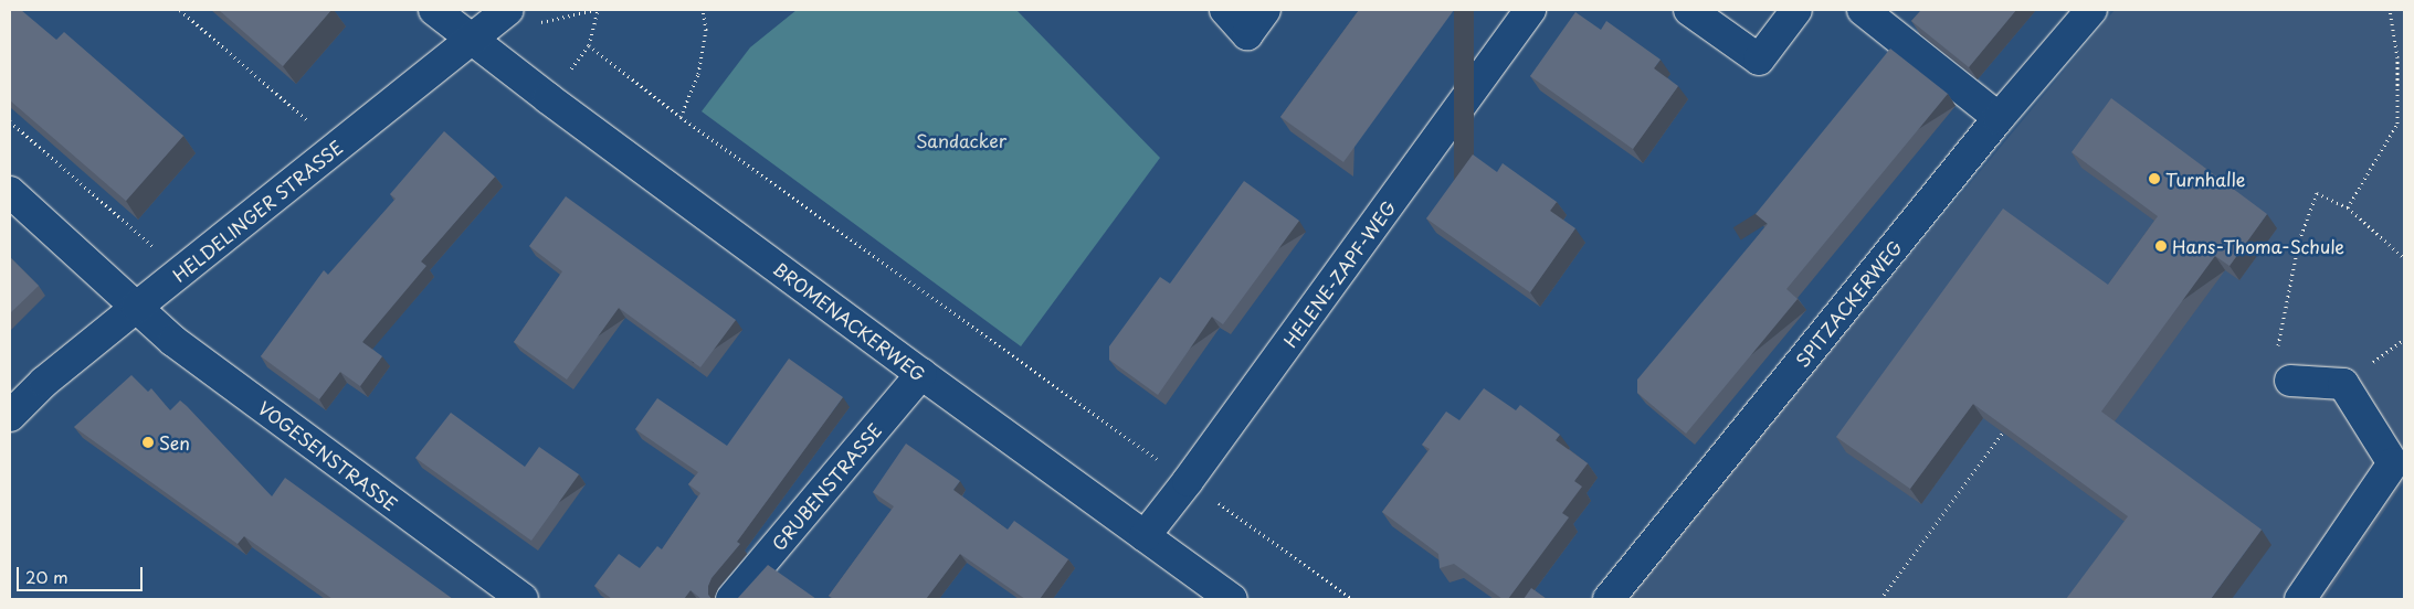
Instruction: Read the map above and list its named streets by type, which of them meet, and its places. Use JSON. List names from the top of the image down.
{
  "streets": {
    "street": [
      "HELDELINGER STRASSE",
      "HELENE-ZAPF-WEG",
      "SPITZACKERWEG",
      "BROMENACKERWEG",
      "VOGESENSTRASSE",
      "GRUBENSTRASSE"
    ]
  },
  "crossings": [
    ["HELDELINGER STRASSE", "BROMENACKERWEG"],
    ["HELDELINGER STRASSE", "VOGESENSTRASSE"],
    ["HELENE-ZAPF-WEG", "BROMENACKERWEG"],
    ["BROMENACKERWEG", "GRUBENSTRASSE"]
  ],
  "parks": ["Sandacker"],
  "places": ["Turnhalle", "Hans-Thoma-Schule", "Sen"],
  "scale_bar": "20 m"
}
